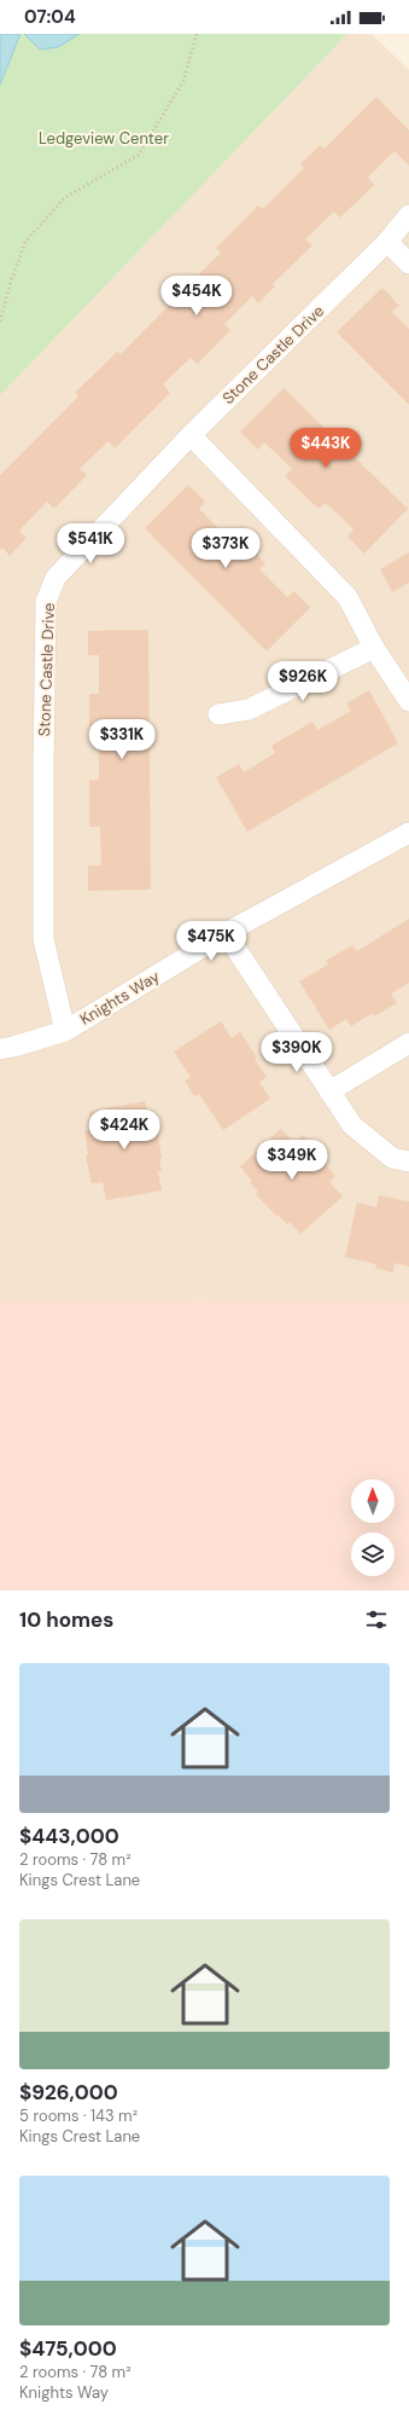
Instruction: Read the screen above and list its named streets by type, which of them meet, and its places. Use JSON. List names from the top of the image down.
{
  "streets": {
    "street": ["Stone Castle Drive", "Knights Way"]
  },
  "crossings": [
    ["Stone Castle Drive", "Knights Way"]
  ],
  "parks": ["Ledgeview Center"],
  "north": "top",
  "page": {
    "status": "07:04",
    "price": [
      "$454K",
      "$443K",
      "$541K",
      "$373K",
      "$926K",
      "$331K",
      "$475K",
      "$390K",
      "$424K",
      "$349K"
    ],
    "heading": "10 homes",
    "list": [
      {
        "name": "$443,000",
        "note": "2 rooms · 78 m² · Kings Crest Lane"
      },
      {
        "name": "$926,000",
        "note": "5 rooms · 143 m² · Kings Crest Lane"
      },
      {
        "name": "$475,000",
        "note": "2 rooms · 78 m² · Knights Way"
      }
    ]
  }
}
